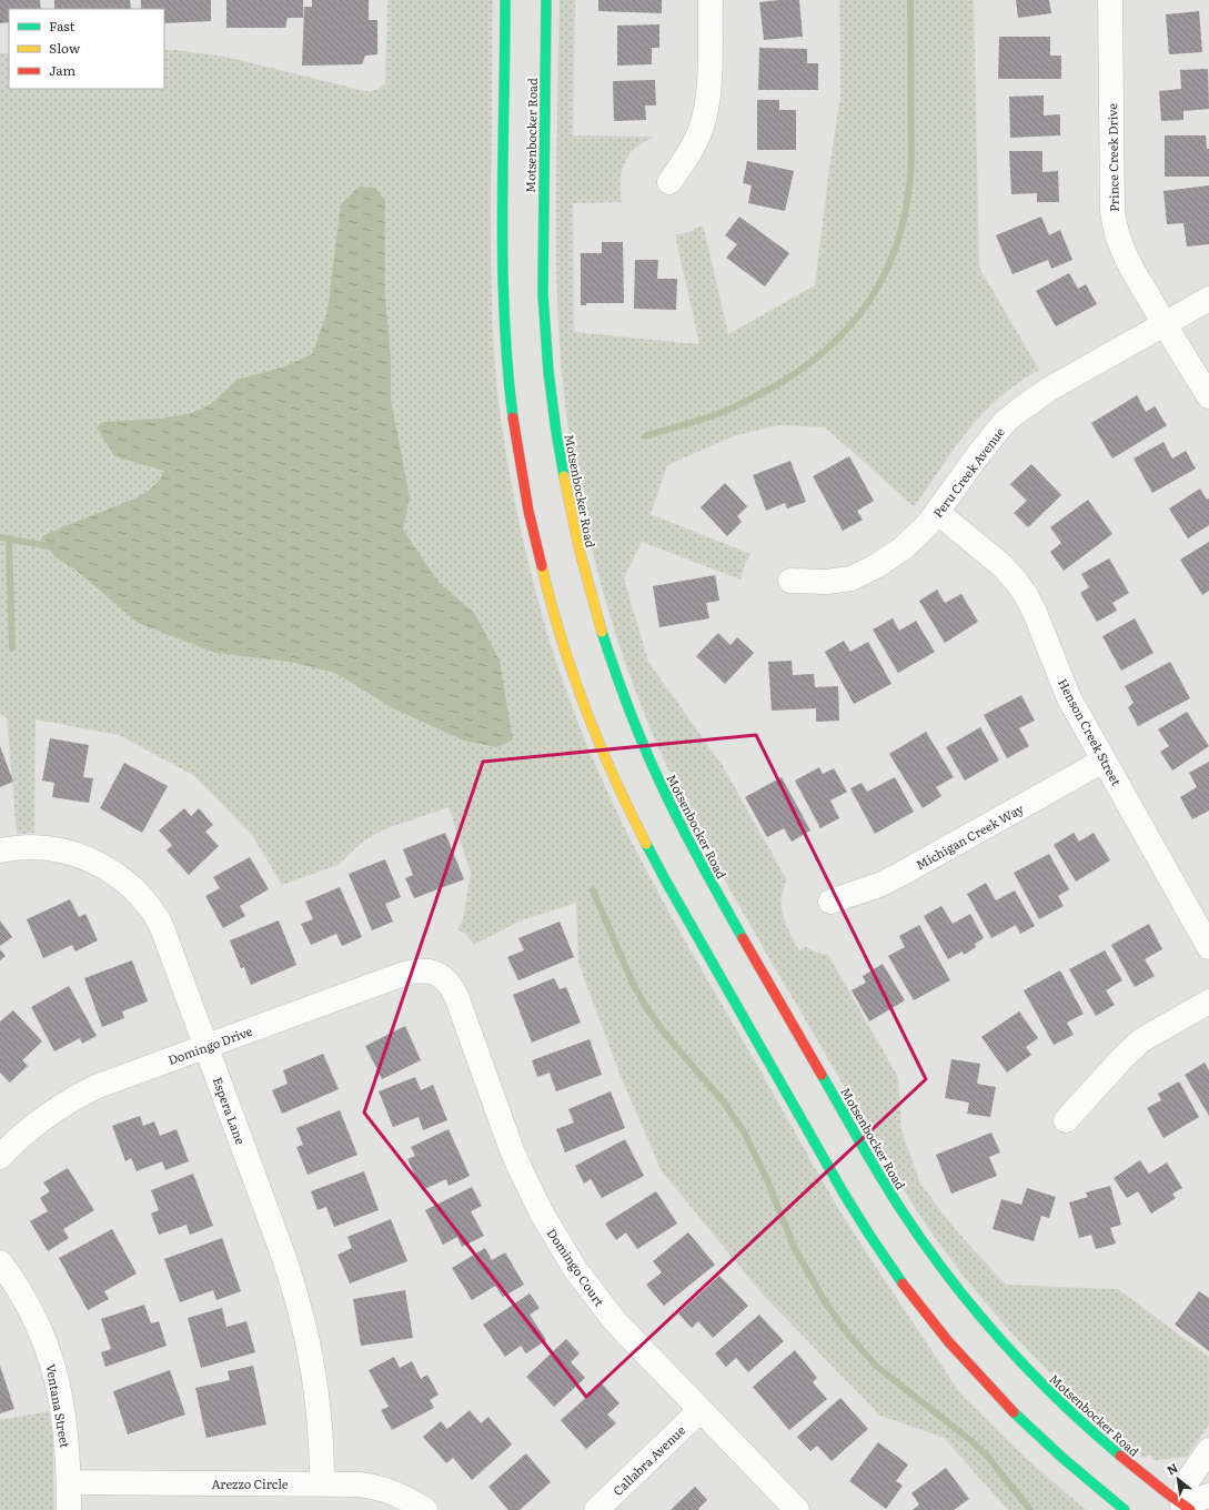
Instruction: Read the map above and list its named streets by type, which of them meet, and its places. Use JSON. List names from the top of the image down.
{
  "streets": {
    "main road": ["Motsenbocker Road"],
    "street": [
      "Prince Creek Drive",
      "Peru Creek Avenue",
      "Henson Creek Street",
      "Michigan Creek Way",
      "Domingo Drive",
      "Espera Lane",
      "Domingo Court",
      "Ventana Street",
      "Callabra Avenue",
      "Arezzo Circle"
    ]
  },
  "crossings": [
    ["Prince Creek Drive", "Peru Creek Avenue"],
    ["Peru Creek Avenue", "Henson Creek Street"],
    ["Henson Creek Street", "Michigan Creek Way"],
    ["Domingo Drive", "Espera Lane"],
    ["Domingo Drive", "Domingo Court"],
    ["Espera Lane", "Arezzo Circle"],
    ["Domingo Court", "Callabra Avenue"],
    ["Ventana Street", "Arezzo Circle"]
  ],
  "legend": ["Fast", "Slow", "Jam"],
  "north": "top left"
}
